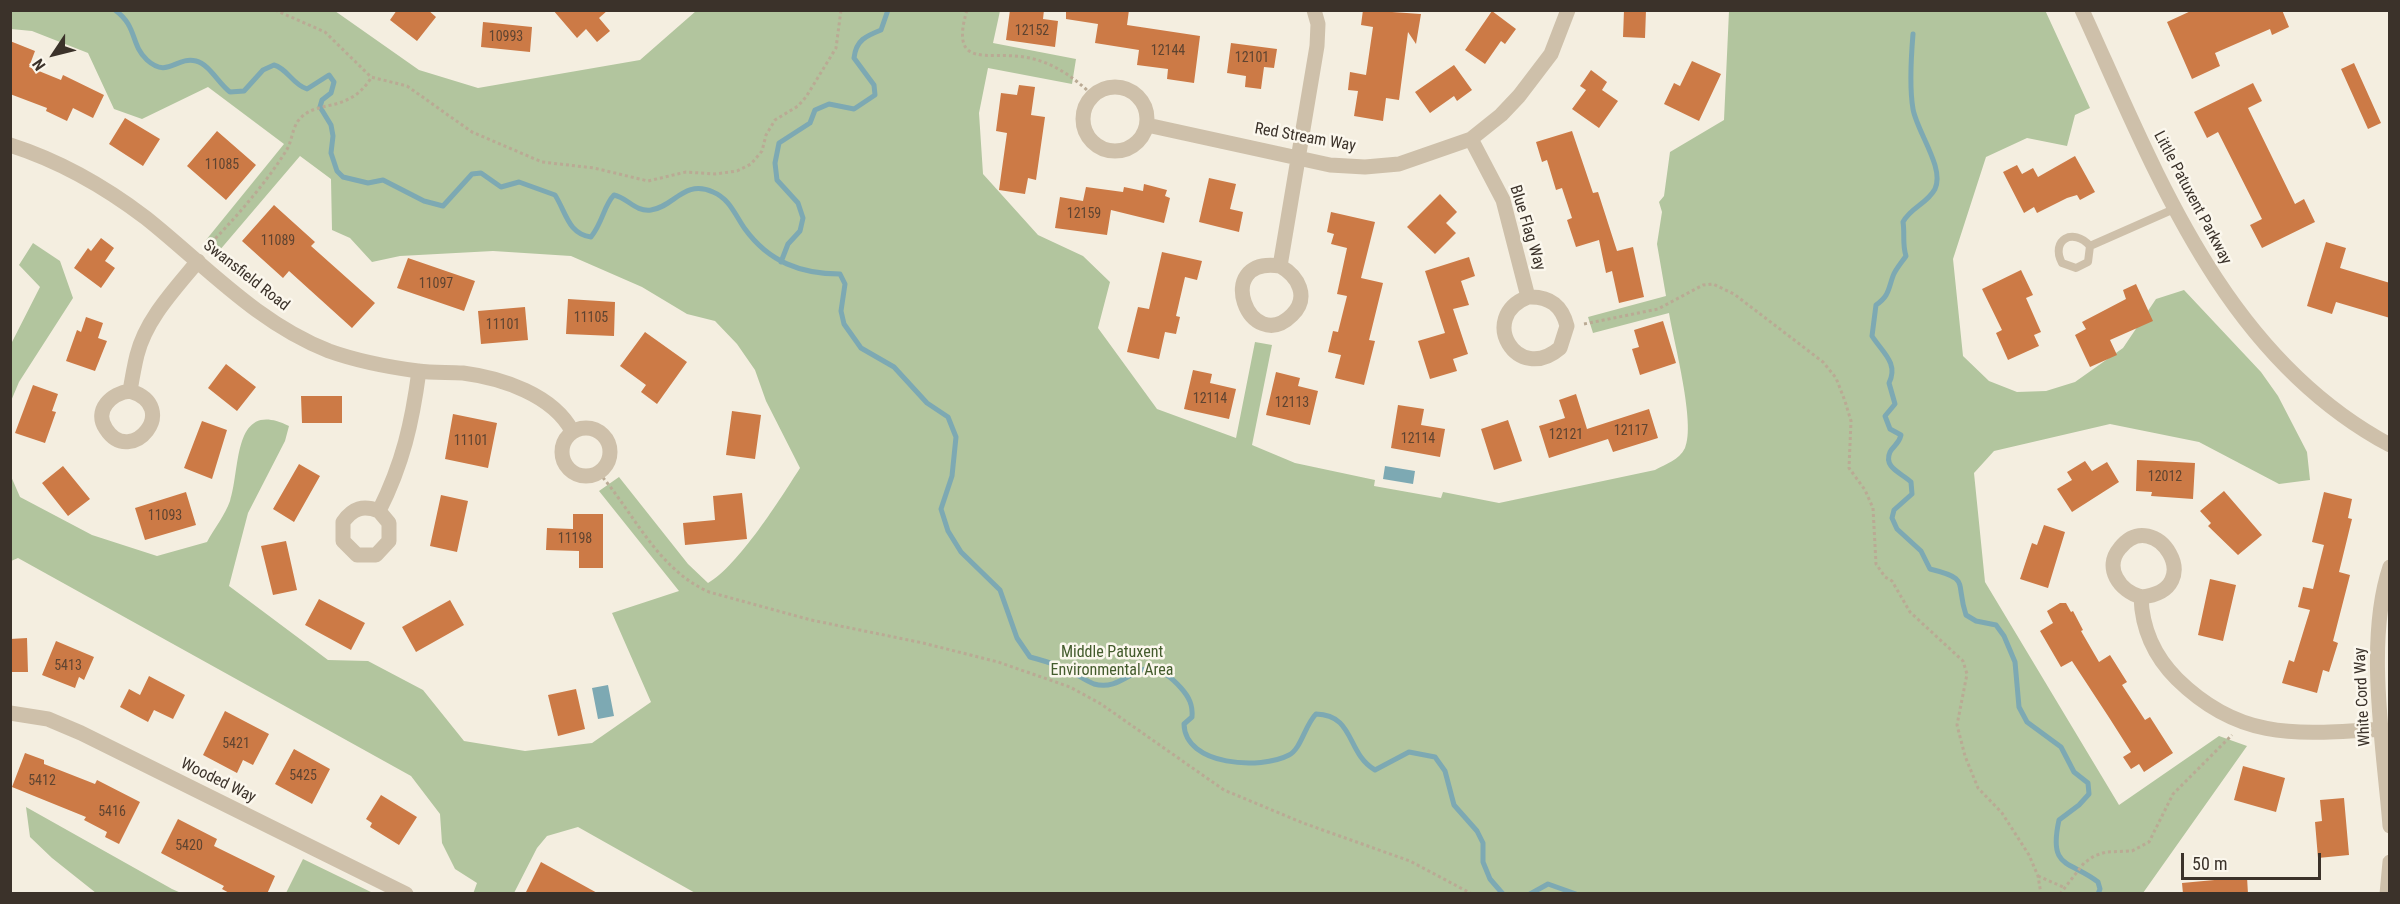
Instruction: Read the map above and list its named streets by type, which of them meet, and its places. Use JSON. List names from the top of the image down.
{
  "streets": {
    "street": [
      "Red Stream Way",
      "Little Patuxent Parkway",
      "Blue Flag Way",
      "Swansfield Road",
      "White Cord Way",
      "Wooded Way"
    ]
  },
  "crossings": [
    ["Red Stream Way", "Blue Flag Way"]
  ],
  "parks": ["Middle Patuxent Environmental Area"],
  "house_numbers": [
    "12152",
    "10993",
    "12144",
    "12101",
    "11085",
    "12159",
    "11089",
    "11097",
    "11105",
    "11101",
    "12114",
    "12113",
    "12117",
    "12121",
    "12114",
    "11101",
    "12012",
    "11093",
    "11198",
    "5413",
    "5421",
    "5425",
    "5412",
    "5416",
    "5420"
  ],
  "scale_bar": "50 m",
  "north": "bottom left"
}
